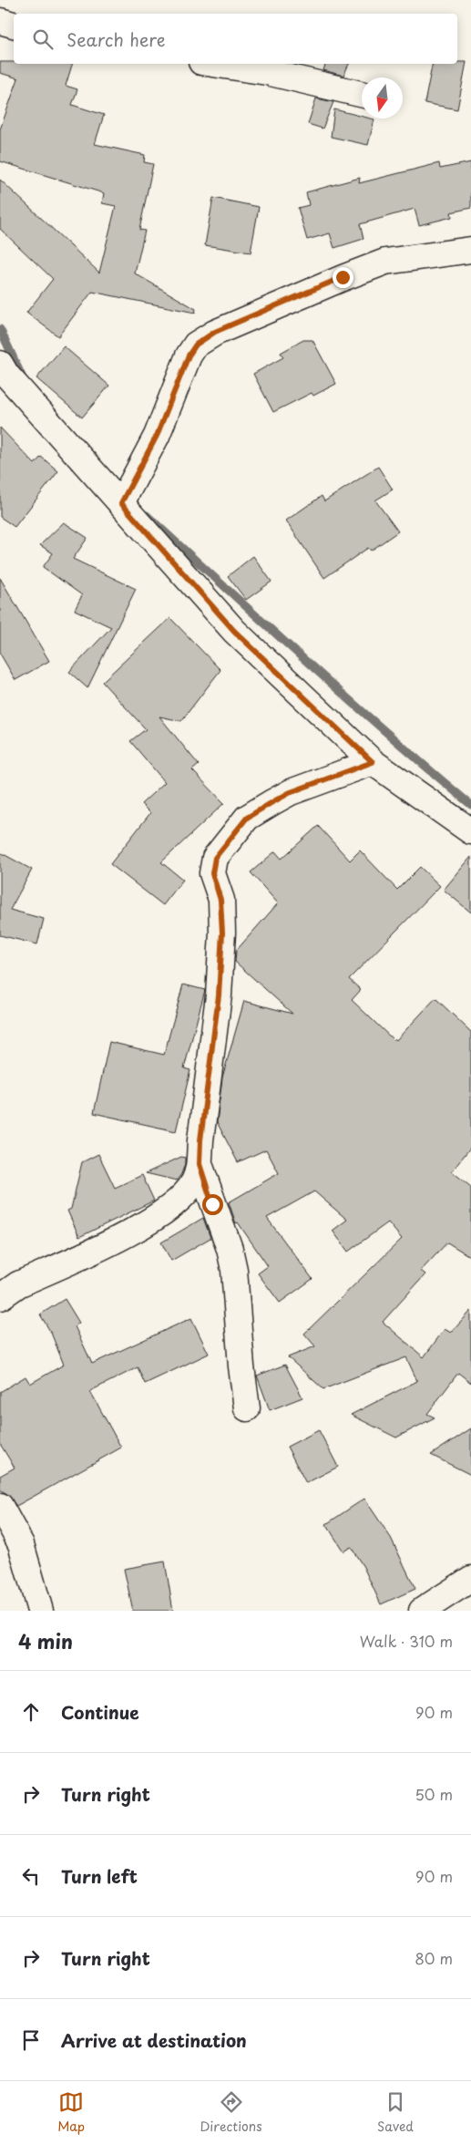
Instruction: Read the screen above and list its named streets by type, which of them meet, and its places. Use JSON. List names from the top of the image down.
{
  "north": "bottom",
  "page": {
    "search": "Search here",
    "heading": ["4 min", "Walk · 310 m"],
    "list": [
      ["Continue", "90 m"],
      ["Turn right", "50 m"],
      ["Turn left", "90 m"],
      ["Turn right", "80 m"],
      "Arrive at destination"
    ],
    "nav": ["Map", "Directions", "Saved"]
  }
}
